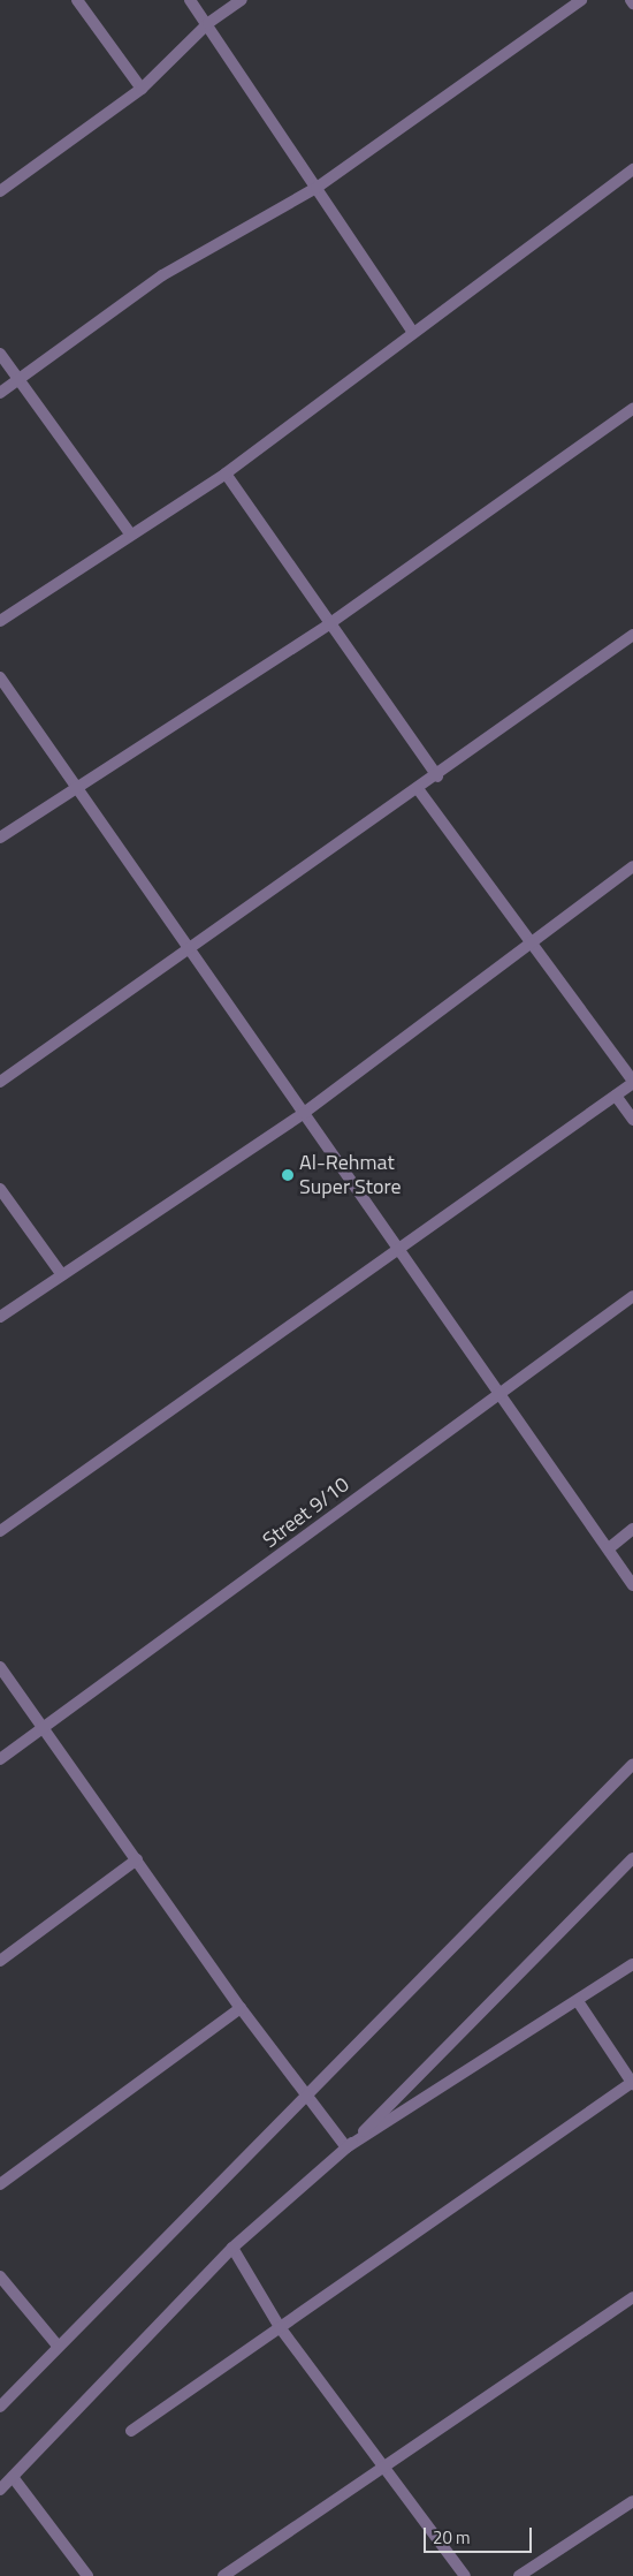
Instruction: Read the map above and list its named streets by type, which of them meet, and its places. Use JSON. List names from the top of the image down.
{
  "streets": {
    "street": ["Street 9/10"]
  },
  "places": ["Al-Rehmat Super Store"],
  "scale_bar": "20 m"
}
